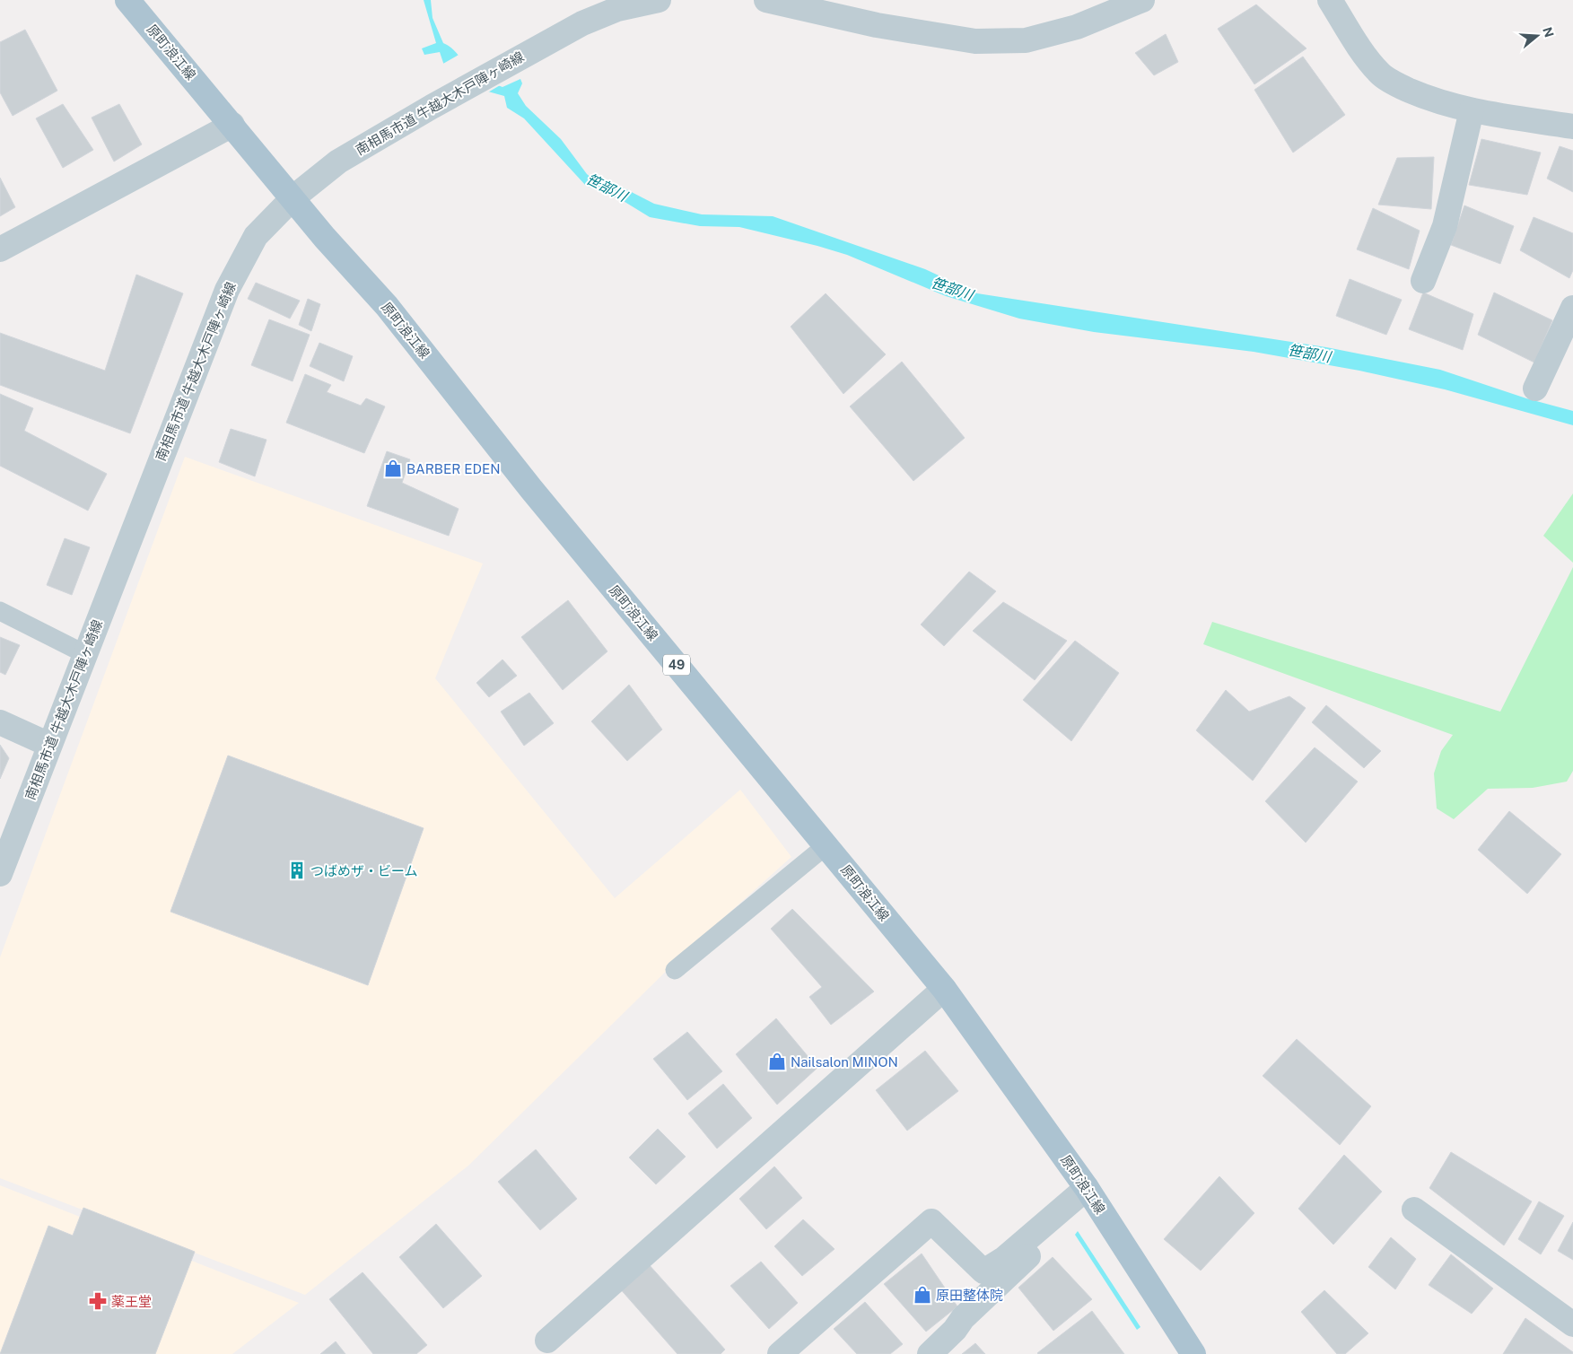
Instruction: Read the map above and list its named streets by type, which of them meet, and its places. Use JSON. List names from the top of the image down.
{
  "streets": {
    "main road": ["原町浪江線", "49"],
    "street": ["南相馬市道 牛越大木戸陣ヶ崎線"]
  },
  "crossings": [
    ["原町浪江線", "南相馬市道 牛越大木戸陣ヶ崎線"]
  ],
  "water": ["笹部川"],
  "places": {
    "shop": ["BARBER EDEN", "Nailsalon MINON", "原田整体院"],
    "building": ["つばめザ・ビーム"],
    "pharmacy": ["薬王堂"]
  },
  "north": "right"
}
